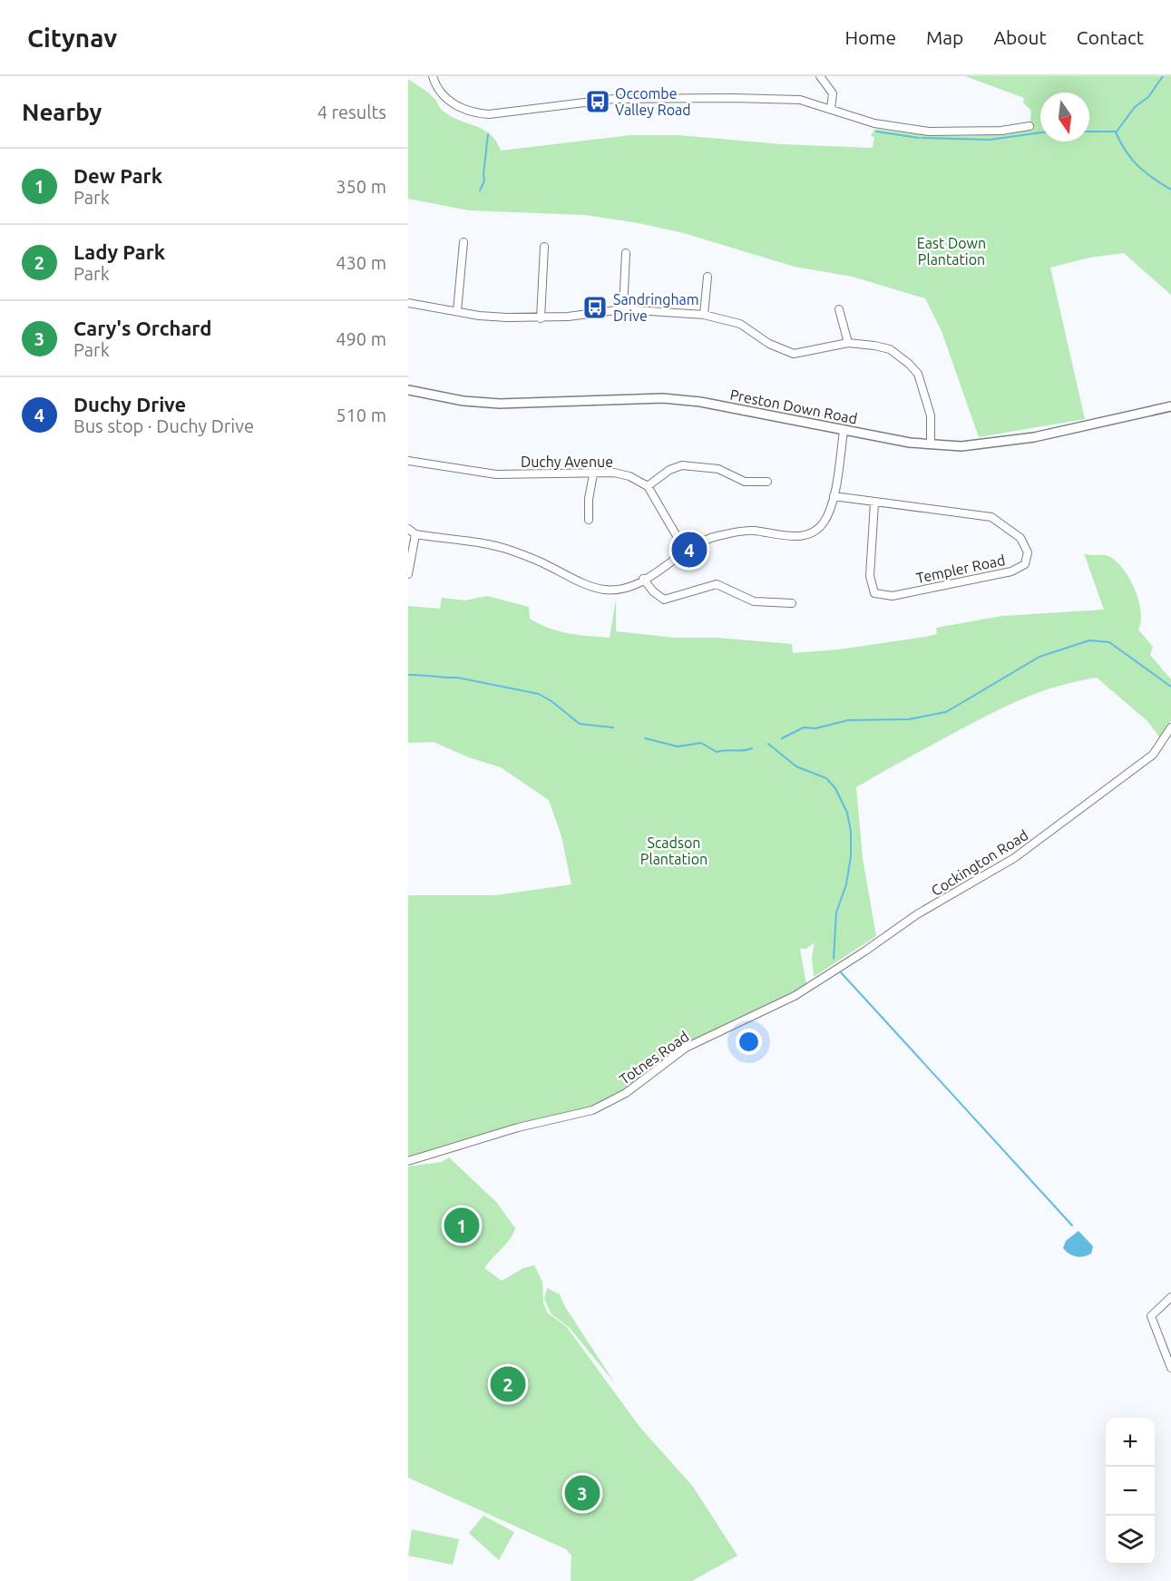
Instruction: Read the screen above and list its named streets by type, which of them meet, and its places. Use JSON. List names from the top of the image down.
{
  "streets": {
    "street": [
      "Preston Down Road",
      "Duchy Avenue",
      "Templer Road",
      "Cockington Road",
      "Totnes Road"
    ]
  },
  "crossings": [
    ["Cockington Road", "Totnes Road"]
  ],
  "parks": ["East Down Plantation", "Scadson Plantation"],
  "places": {
    "bus stop": ["Occombe Valley Road", "Sandringham Drive"]
  },
  "north": "bottom",
  "page": {
    "header": "Citynav",
    "nav": [
      "Home",
      "Map",
      "About",
      "Contact"
    ],
    "heading": ["Nearby", "4 results"],
    "list": [
      {
        "mark": "1",
        "name": "Dew Park",
        "note": "Park",
        "value": "350 m"
      },
      {
        "mark": "2",
        "name": "Lady Park",
        "note": "Park",
        "value": "430 m"
      },
      {
        "mark": "3",
        "name": "Cary's Orchard",
        "note": "Park",
        "value": "490 m"
      },
      {
        "mark": "4",
        "name": "Duchy Drive",
        "note": "Bus stop · Duchy Drive",
        "value": "510 m"
      }
    ],
    "pins": [
      "4",
      "1",
      "2",
      "3"
    ],
    "map_buttons": ["+", "−"]
  }
}
